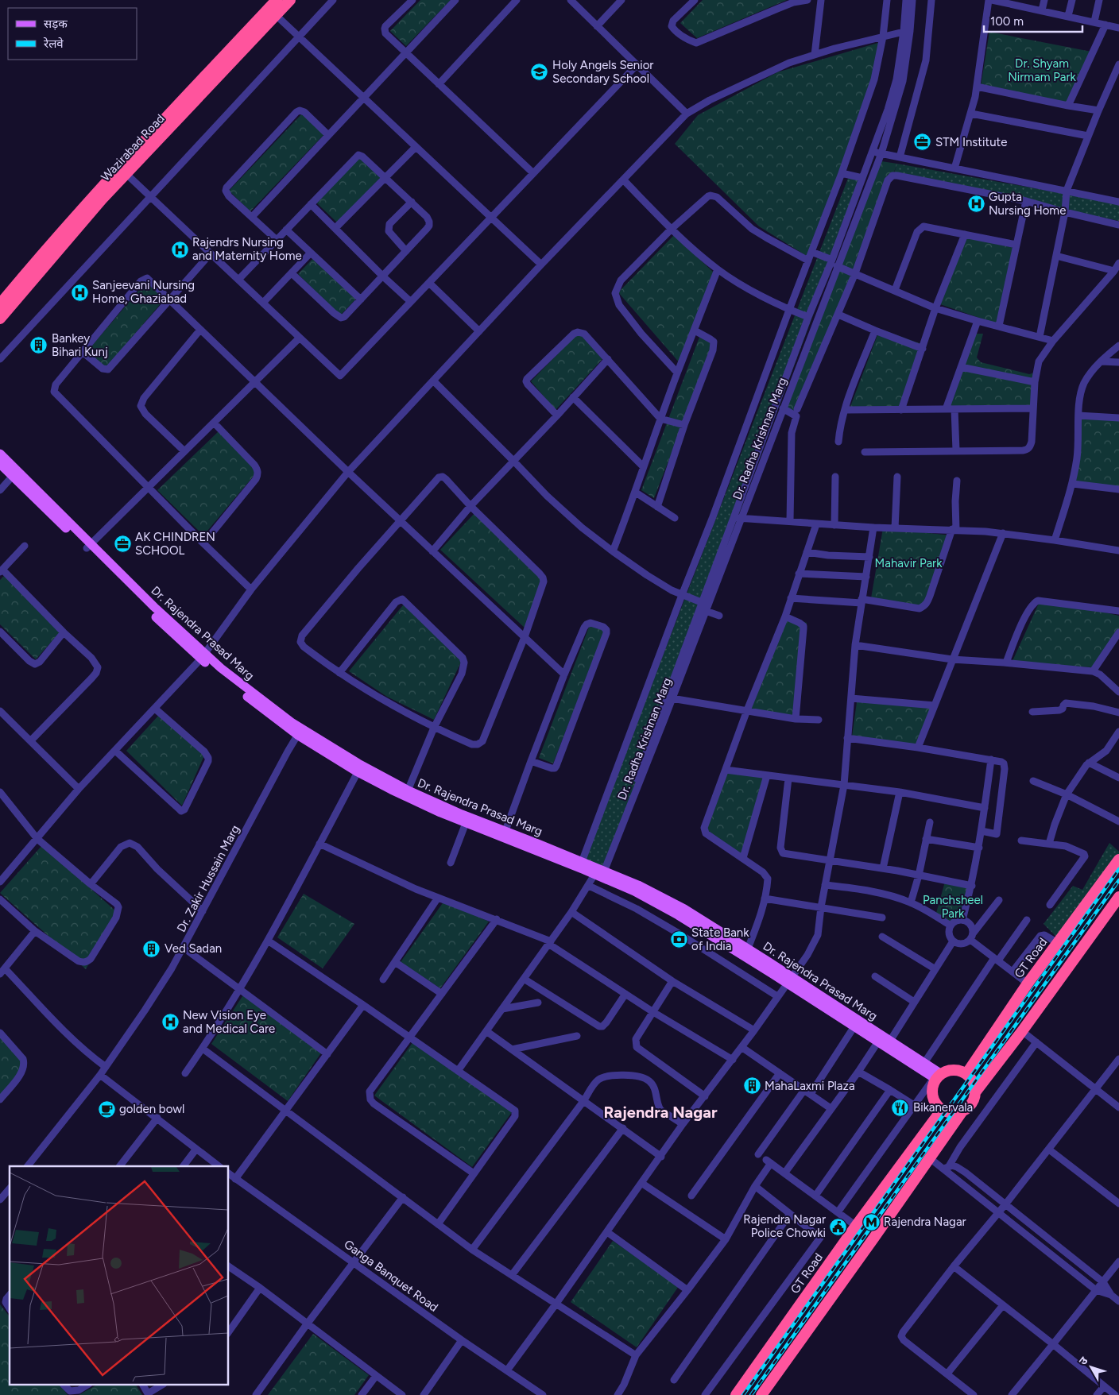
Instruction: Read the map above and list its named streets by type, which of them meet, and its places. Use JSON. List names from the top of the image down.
{
  "streets": {
    "highway": ["Wazirabad Road", "GT Road"],
    "main road": ["Dr. Rajendra Prasad Marg"],
    "street": ["Dr. Radha Krishnan Marg", "Dr. Zakir Hussain Marg", "Ganga Banquet Road"]
  },
  "crossings": [
    ["Dr. Radha Krishnan Marg", "Dr. Rajendra Prasad Marg"],
    ["Dr. Rajendra Prasad Marg", "Dr. Zakir Hussain Marg"],
    ["Dr. Rajendra Prasad Marg", "GT Road"]
  ],
  "districts": ["Rajendra Nagar"],
  "parks": ["Dr. Shyam Nirmam Park", "Mahavir Park", "Panchsheel Park"],
  "places": {
    "school or university": ["Holy Angels Senior Secondary School"],
    "office": ["STM Institute", "AK CHINDREN SCHOOL"],
    "hospital": [
      "Gupta Nursing Home",
      "Rajendrs Nursing and Maternity Home",
      "Sanjeevani Nursing Home, Ghaziabad",
      "New Vision Eye and Medical Care"
    ],
    "building": ["Bankey Bihari Kunj", "Ved Sadan", "MahaLaxmi Plaza"],
    "bank": ["State Bank of India"],
    "restaurant": ["Bikanervala"],
    "cafe": ["golden bowl"],
    "metro station": ["Rajendra Nagar"],
    "public building": ["Rajendra Nagar Police Chowki"]
  },
  "legend": ["सड़क", "रेलवे"],
  "scale_bar": "100 m",
  "north": "top left"
}
